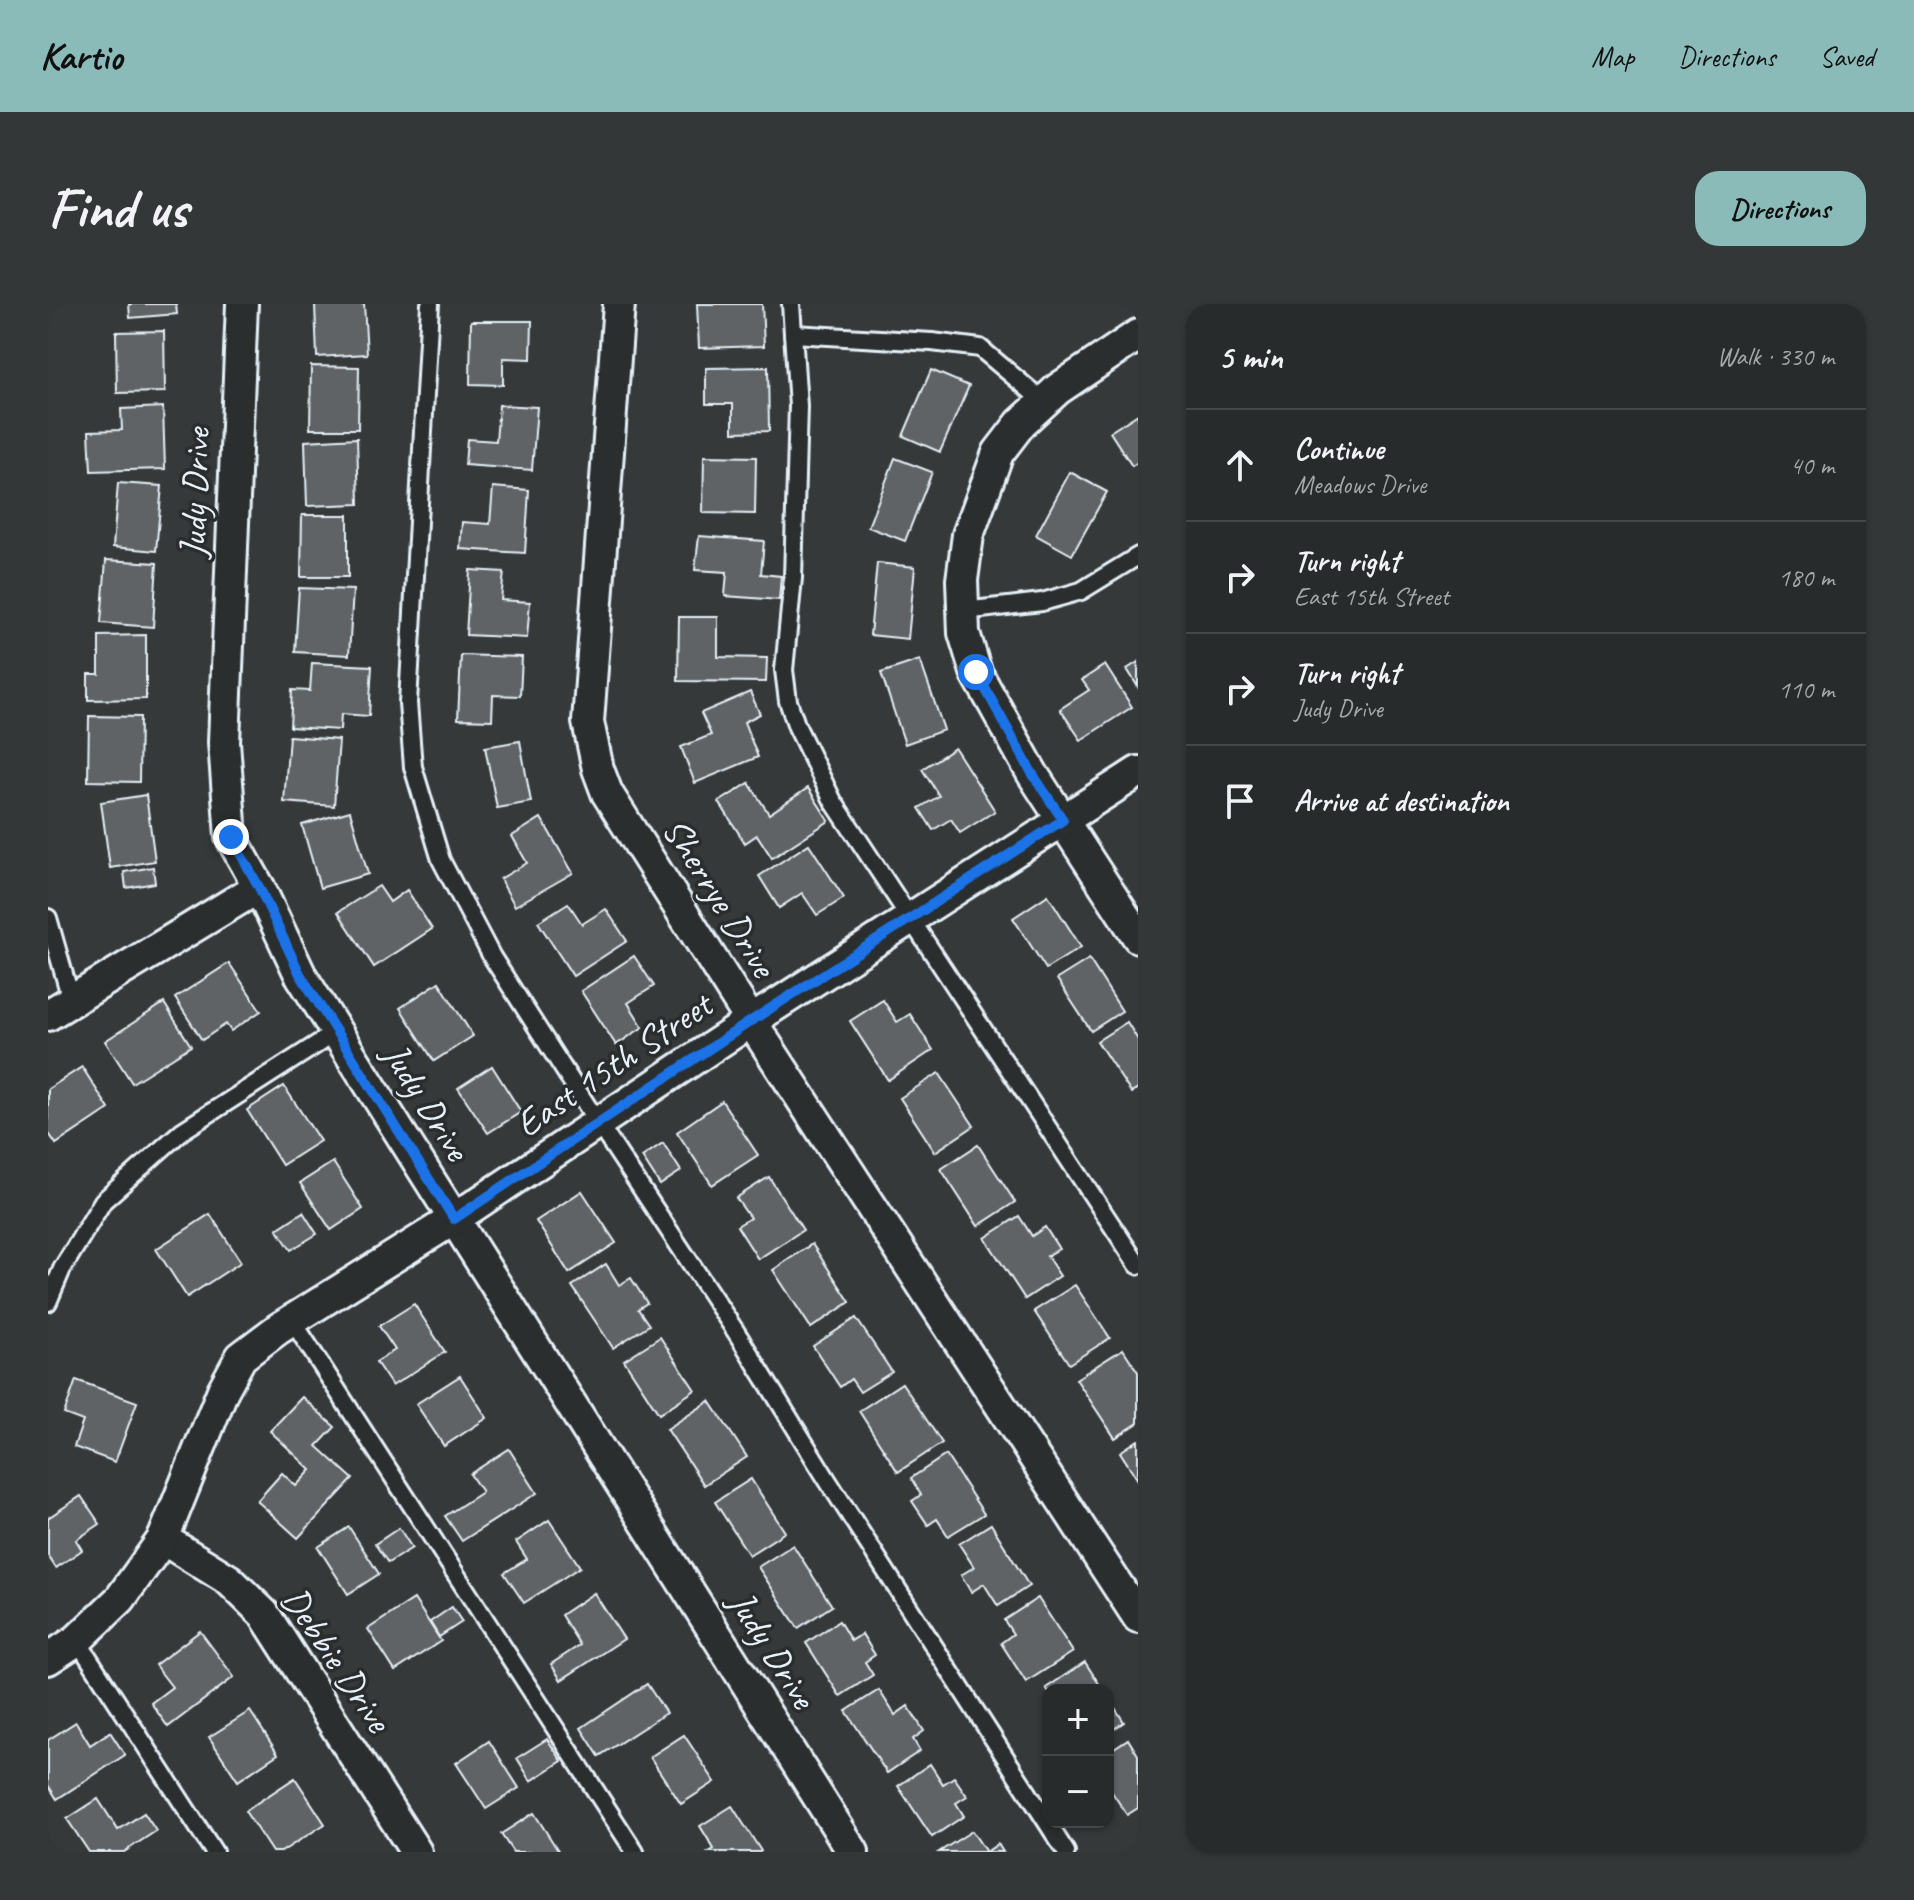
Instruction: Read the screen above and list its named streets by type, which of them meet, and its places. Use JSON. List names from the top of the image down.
{
  "streets": {
    "street": [
      "Judy Drive",
      "Sherrye Drive",
      "East 15th Street",
      "Debbie Drive"
    ]
  },
  "crossings": [
    ["Judy Drive", "East 15th Street"],
    ["Sherrye Drive", "East 15th Street"],
    ["East 15th Street", "Debbie Drive"]
  ],
  "page": {
    "header": "Kartio",
    "nav": ["Map", "Directions", "Saved"],
    "buttons": "Directions",
    "title": "Find us",
    "heading": ["5 min", "Walk · 330 m"],
    "list": [
      ["Continue", "Meadows Drive", "40 m"],
      ["Turn right", "East 15th Street", "180 m"],
      ["Turn right", "Judy Drive", "110 m"],
      "Arrive at destination"
    ],
    "map_buttons": ["+", "−"]
  }
}
